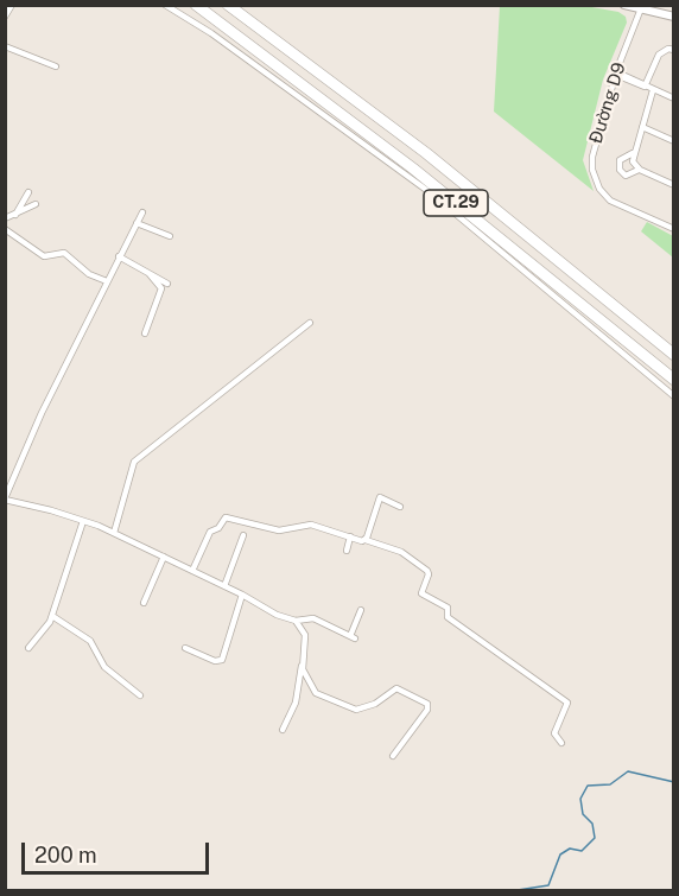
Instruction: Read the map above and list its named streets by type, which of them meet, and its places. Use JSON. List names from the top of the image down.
{
  "streets": {
    "highway": ["CT.29"],
    "street": ["Đường D9"]
  },
  "scale_bar": "200 m"
}
